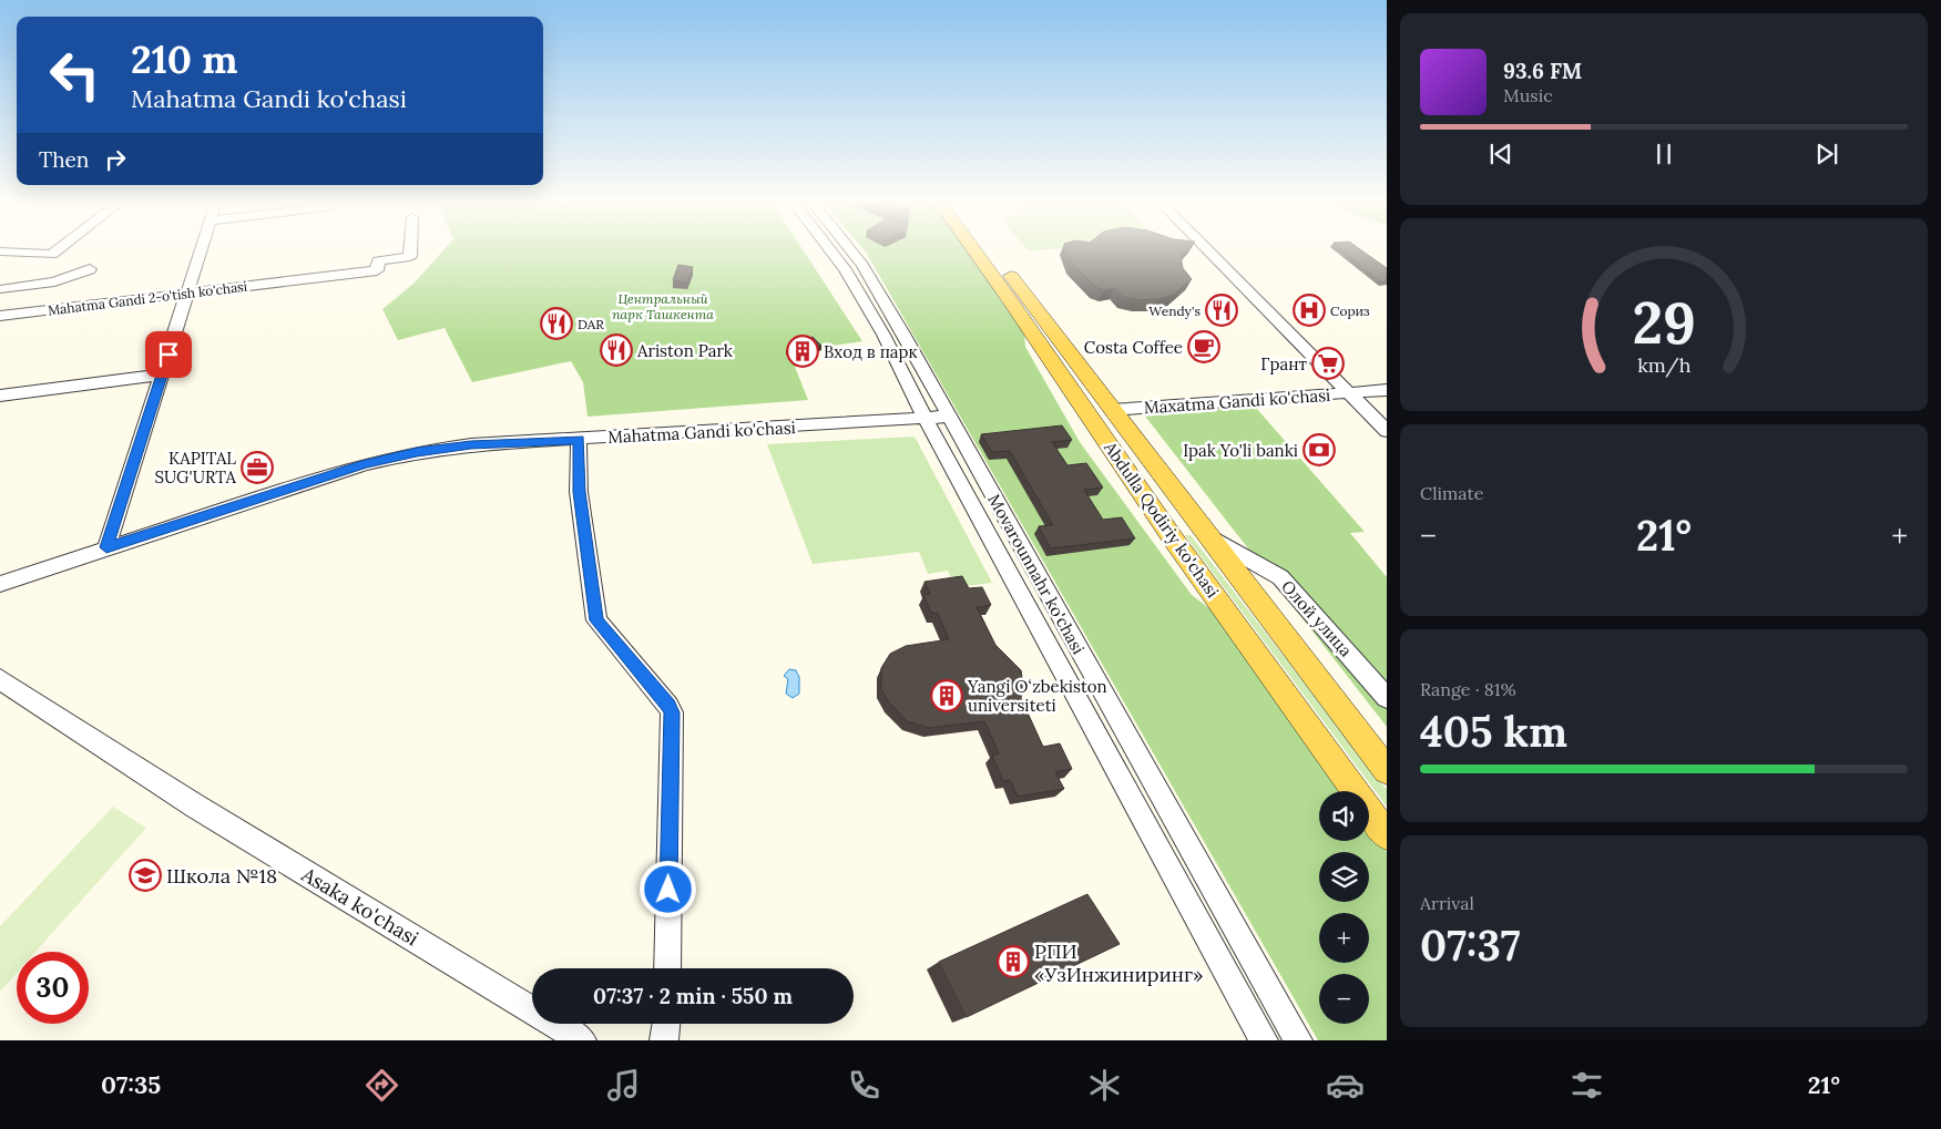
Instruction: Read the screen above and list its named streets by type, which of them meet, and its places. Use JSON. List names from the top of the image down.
{
  "streets": {
    "main road": ["Maxatma Gandi ko'chasi", "Abdulla Qodiriy ko'chasi"],
    "street": [
      "Mahatma Gandi 2-o'tish ko'chasi",
      "Mahatma Gandi ko'chasi",
      "Movarounnahr ko'chasi",
      "Олой улица",
      "Asaka ko'chasi"
    ]
  },
  "crossings": [
    ["Maxatma Gandi ko'chasi", "Abdulla Qodiriy ko'chasi"],
    ["Mahatma Gandi ko'chasi", "Movarounnahr ko'chasi"],
    ["Abdulla Qodiriy ko'chasi", "Олой улица"]
  ],
  "parks": ["Центральный парк Ташкента"],
  "places": {
    "restaurant": ["Wendy's", "DAR", "Ariston Park"],
    "hospital": ["Сориз"],
    "cafe": ["Costa Coffee"],
    "building": ["Вход в парк", "Yangi Oʻzbekiston universiteti", "РПИ «УзИнжиниринг»"],
    "supermarket": ["Грант"],
    "bank": ["Ipak Yo'li banki"],
    "office": ["KAPITAL SUG'URTA"],
    "school or university": ["Школа №18"]
  },
  "page": {
    "turn": ["210 m", "Mahatma Gandi ko'chasi"],
    "song": ["93.6 FM", "Music"],
    "then": "Then",
    "tile": [
      "Climate",
      ["Range · 81%", "405 km"],
      ["Arrival", "07:37"]
    ],
    "heat": ["−", "21°", "+"],
    "map_buttons": ["+", "−"],
    "limit": "30",
    "trip": "07:37 · 2 min · 550 m",
    "tabs": ["07:35", "21°"],
    "gauge": ["29", "km/h"]
  }
}
